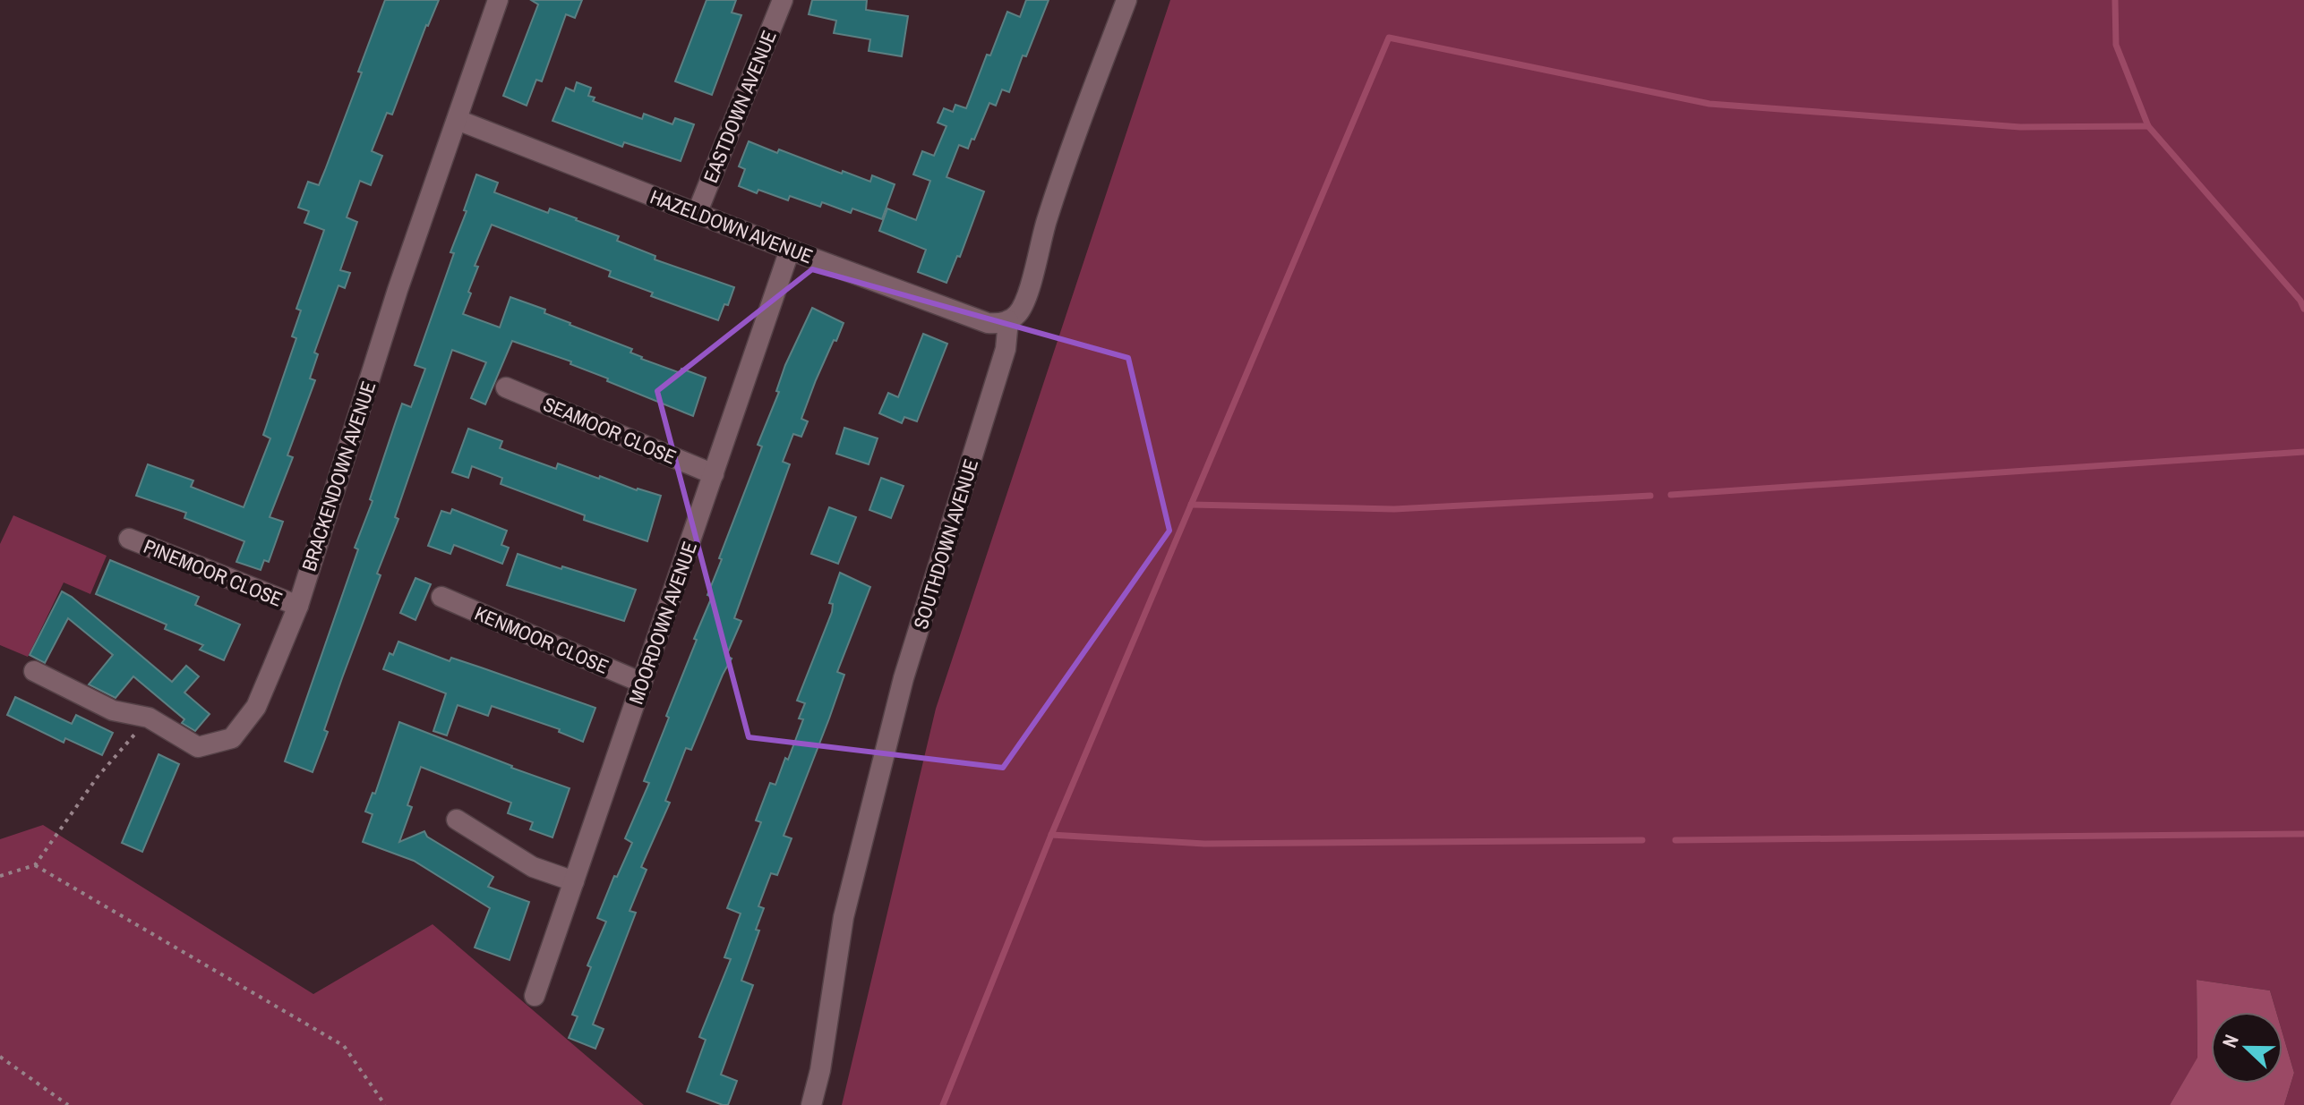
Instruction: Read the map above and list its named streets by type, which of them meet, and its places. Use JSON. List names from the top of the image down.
{
  "streets": {
    "street": [
      "EASTDOWN AVENUE",
      "HAZELDOWN AVENUE",
      "SEAMOOR CLOSE",
      "BRACKENDOWN AVENUE",
      "SOUTHDOWN AVENUE",
      "PINEMOOR CLOSE",
      "MOORDOWN AVENUE",
      "KENMOOR CLOSE"
    ]
  },
  "crossings": [
    ["EASTDOWN AVENUE", "HAZELDOWN AVENUE"],
    ["HAZELDOWN AVENUE", "BRACKENDOWN AVENUE"],
    ["HAZELDOWN AVENUE", "SOUTHDOWN AVENUE"],
    ["HAZELDOWN AVENUE", "MOORDOWN AVENUE"],
    ["SEAMOOR CLOSE", "MOORDOWN AVENUE"],
    ["BRACKENDOWN AVENUE", "PINEMOOR CLOSE"],
    ["MOORDOWN AVENUE", "KENMOOR CLOSE"]
  ],
  "north": "left"
}
